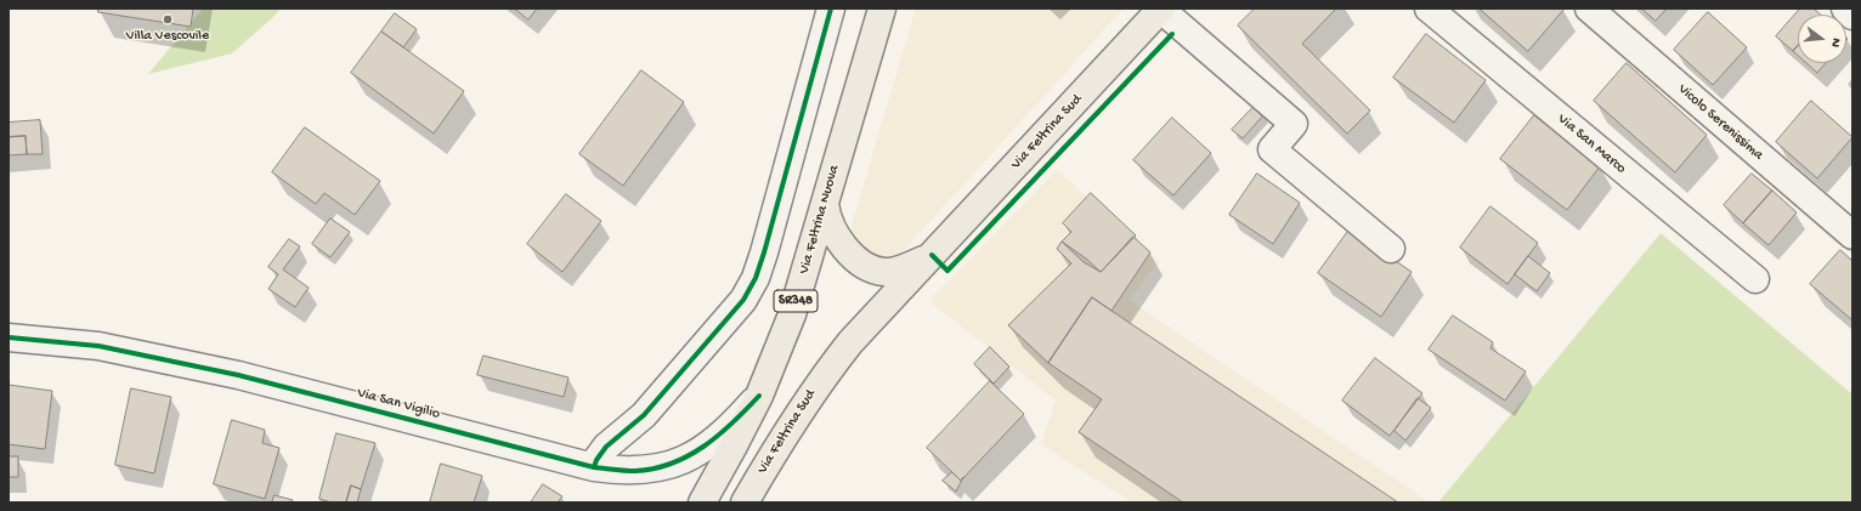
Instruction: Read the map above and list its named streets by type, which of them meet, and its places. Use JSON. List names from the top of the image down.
{
  "streets": {
    "main road": ["Via Feltrina Sud", "Via Feltrina Nuova", "SR348"],
    "street": ["Vicolo Serenissima", "Via San Marco", "Via San Vigilio"]
  },
  "crossings": [
    ["Via Feltrina Sud", "Via Feltrina Nuova"],
    ["Via Feltrina Nuova", "Via San Vigilio"]
  ],
  "places": ["Villa Vescovile"],
  "north": "right"
}
